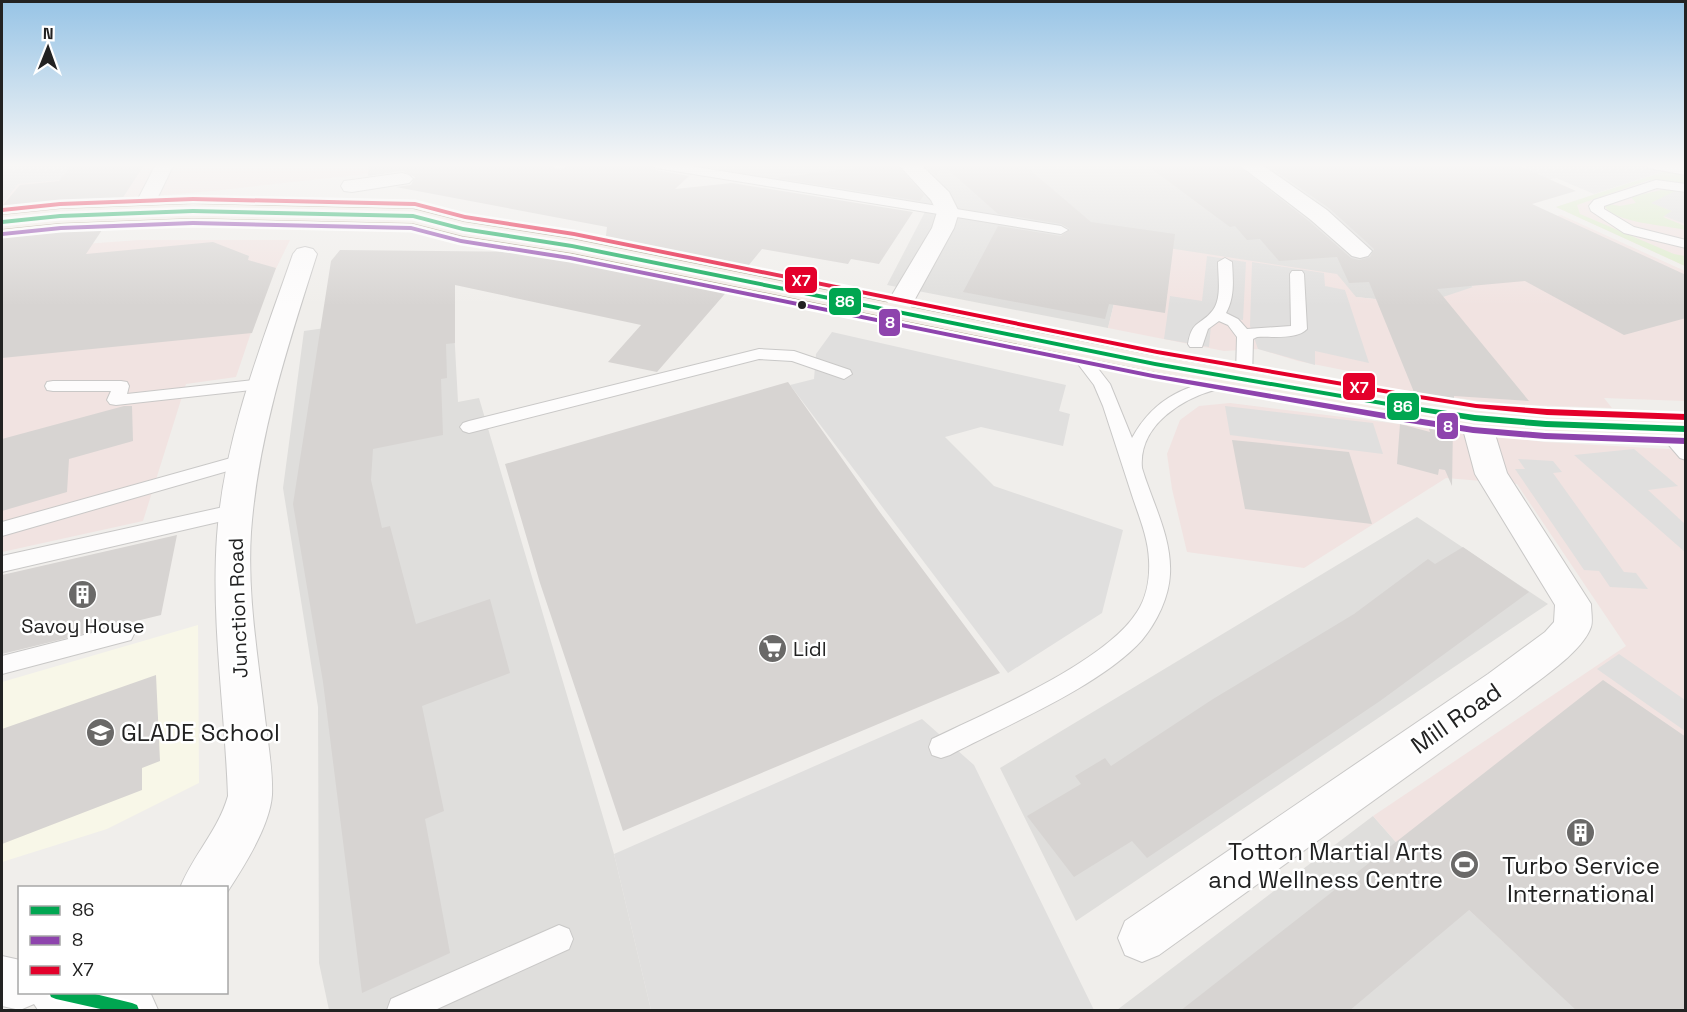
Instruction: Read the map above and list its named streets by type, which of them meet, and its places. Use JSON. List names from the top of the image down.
{
  "streets": {
    "street": ["Junction Road", "Mill Road"]
  },
  "places": {
    "building": ["Savoy House", "Turbo Service International"],
    "supermarket": ["Lidl"],
    "school or university": ["GLADE School"],
    "sports": ["Totton Martial Arts and Wellness Centre"]
  },
  "lines": ["transit line 86", "transit line X7", "transit line 8"],
  "legend": ["86", "8", "X7"],
  "north": "top"
}
